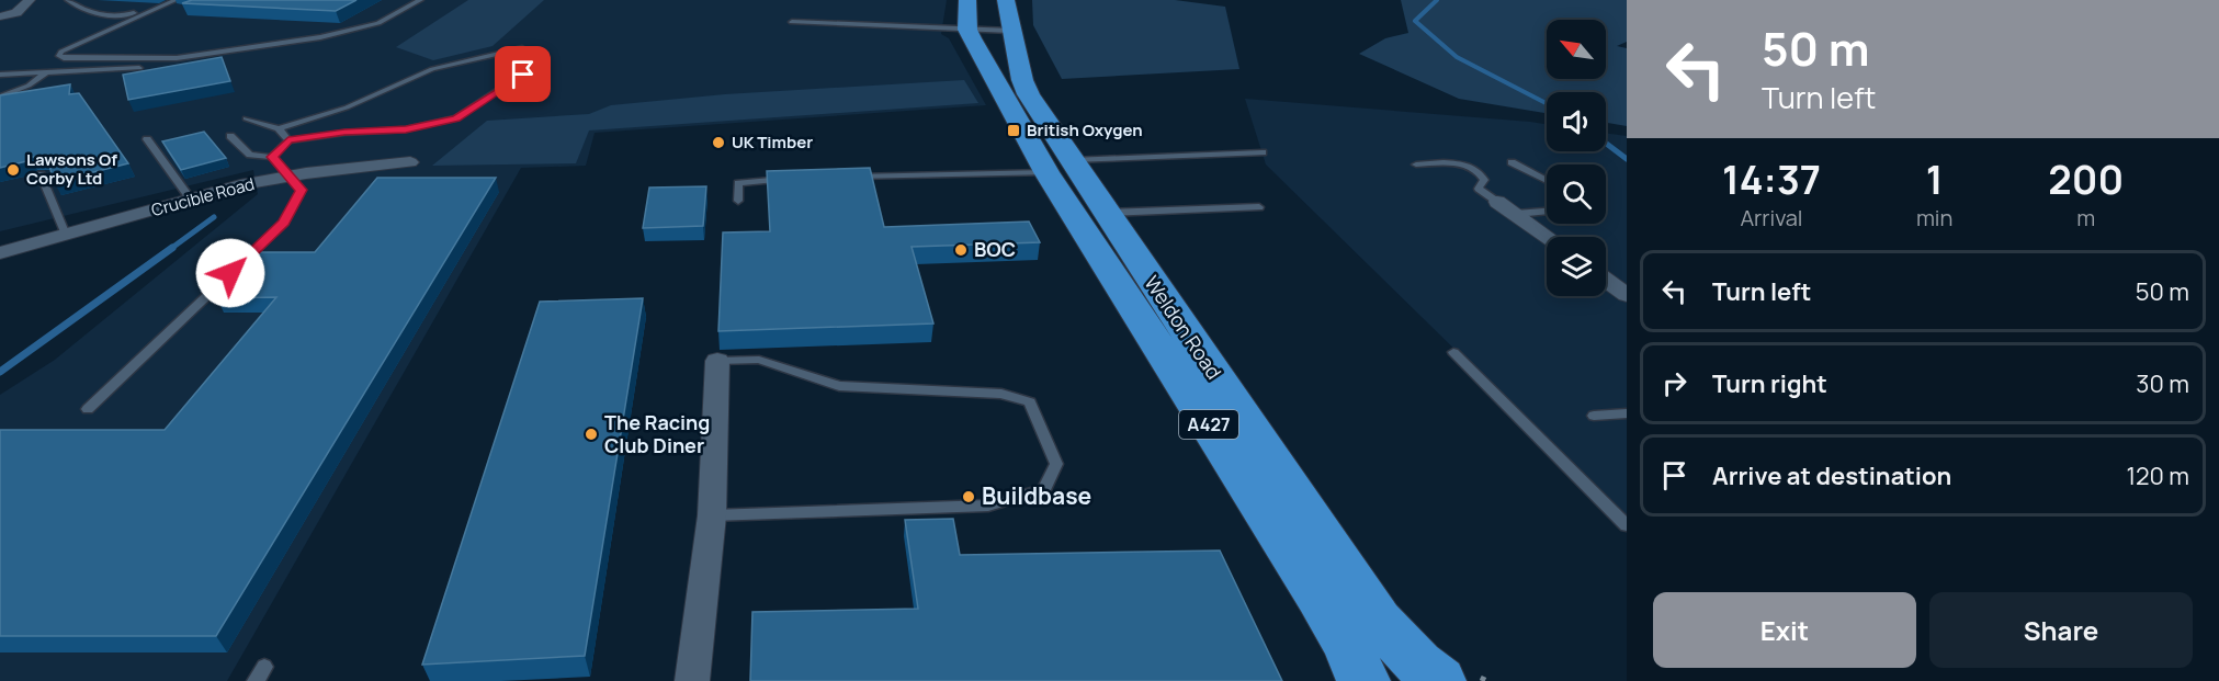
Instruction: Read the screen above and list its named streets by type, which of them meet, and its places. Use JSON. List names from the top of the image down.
{
  "streets": {
    "highway": ["Weldon Road", "A427"],
    "street": ["Crucible Road"]
  },
  "places": {
    "transit": ["British Oxygen"],
    "other": [
      "UK Timber",
      "Lawsons Of Corby Ltd",
      "BOC",
      "The Racing Club Diner",
      "Buildbase"
    ]
  },
  "north": "top left",
  "page": {
    "turn": ["50 m", "Turn left"],
    "eta": [
      "14:37",
      "Arrival",
      "1",
      "min",
      "200",
      "m"
    ],
    "list": [
      {
        "name": "Turn left",
        "value": "50 m"
      },
      {
        "name": "Turn right",
        "value": "30 m"
      },
      {
        "name": "Arrive at destination",
        "value": "120 m"
      }
    ],
    "buttons": ["Exit", "Share"]
  }
}
